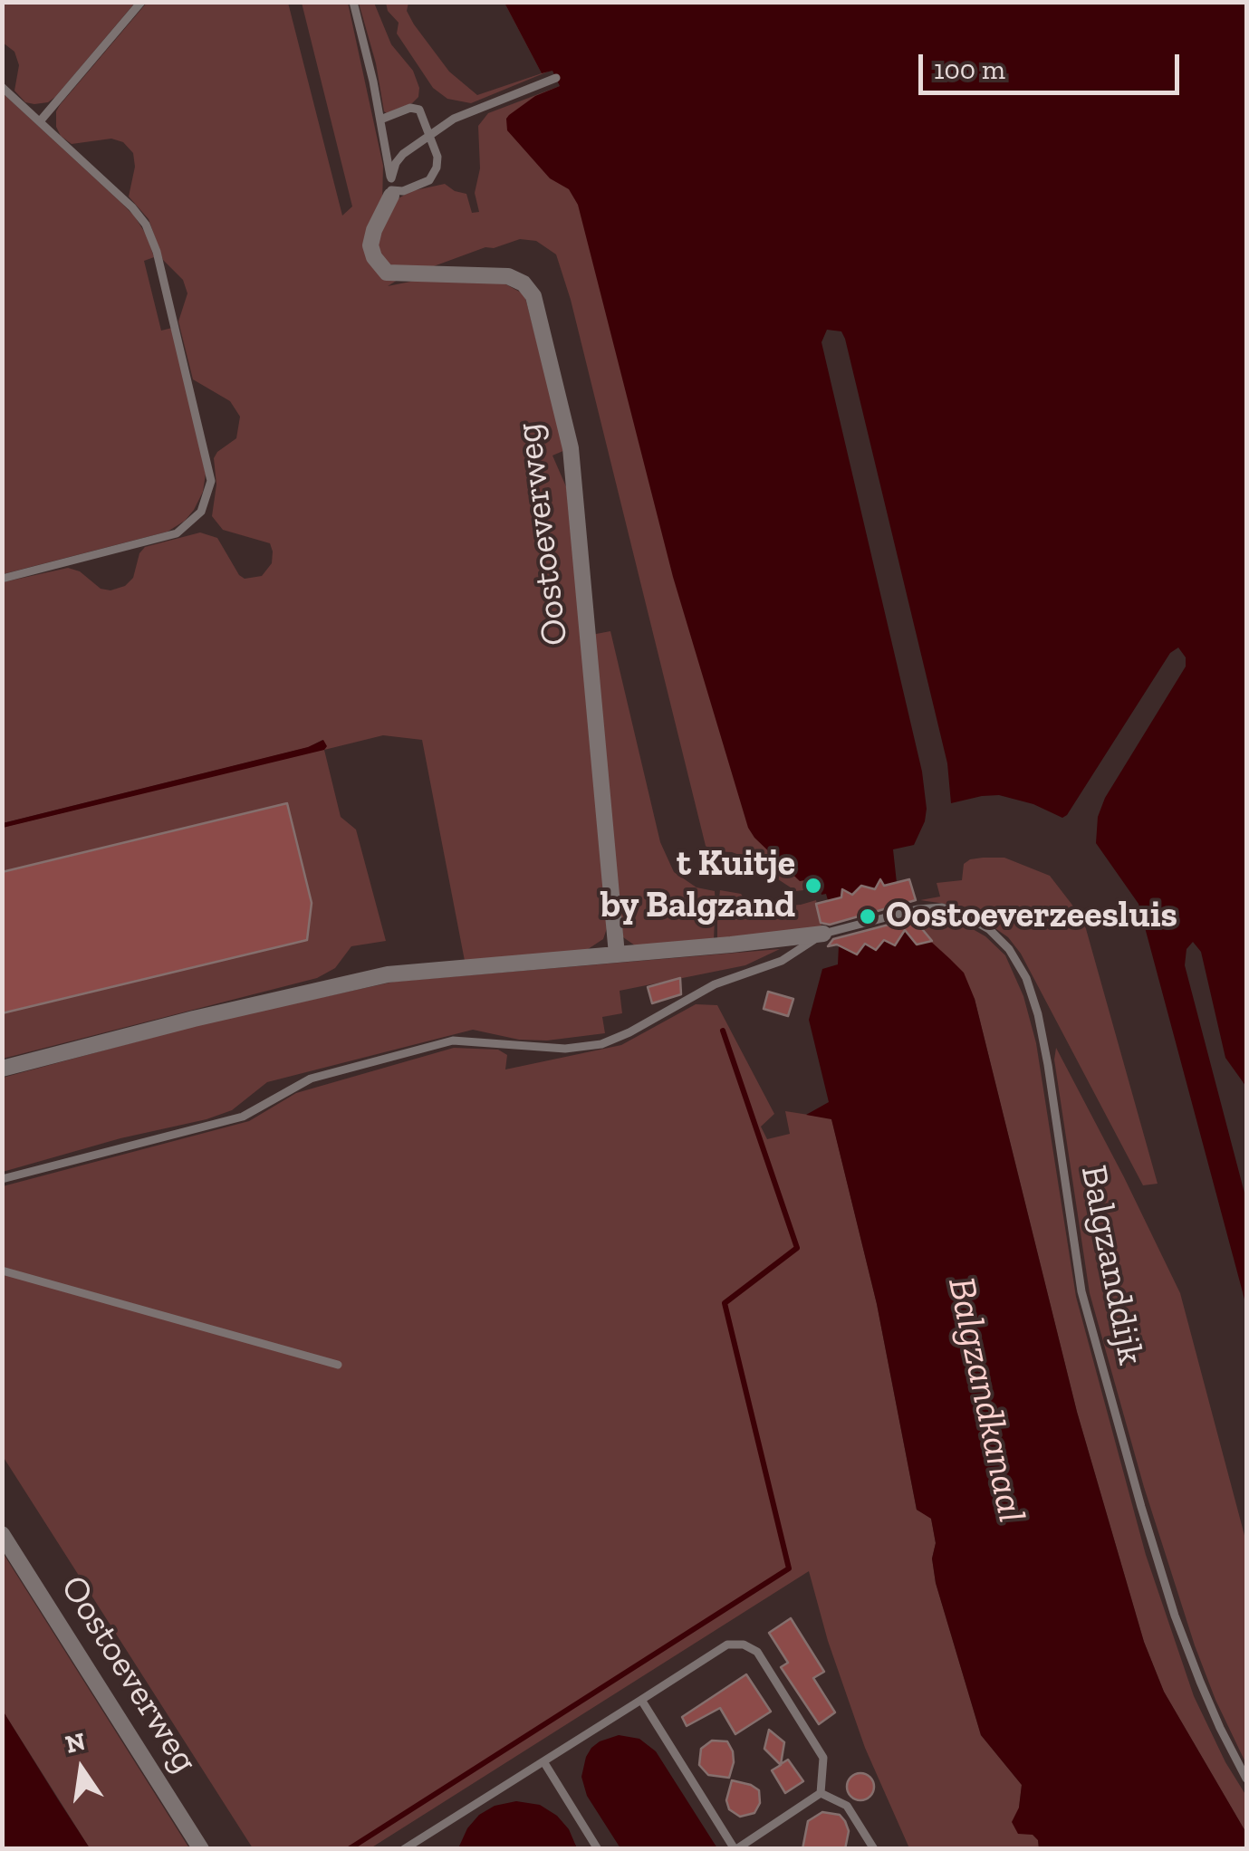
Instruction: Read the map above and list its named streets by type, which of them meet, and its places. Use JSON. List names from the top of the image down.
{
  "streets": {
    "street": ["Oostoeverweg"],
    "lane": ["Balgzanddijk"]
  },
  "water": ["Balgzandkanaal"],
  "places": ["t Kuitje by Balgzand", "Oostoeverzeesluis"],
  "scale_bar": "100 m",
  "north": "top"
}
